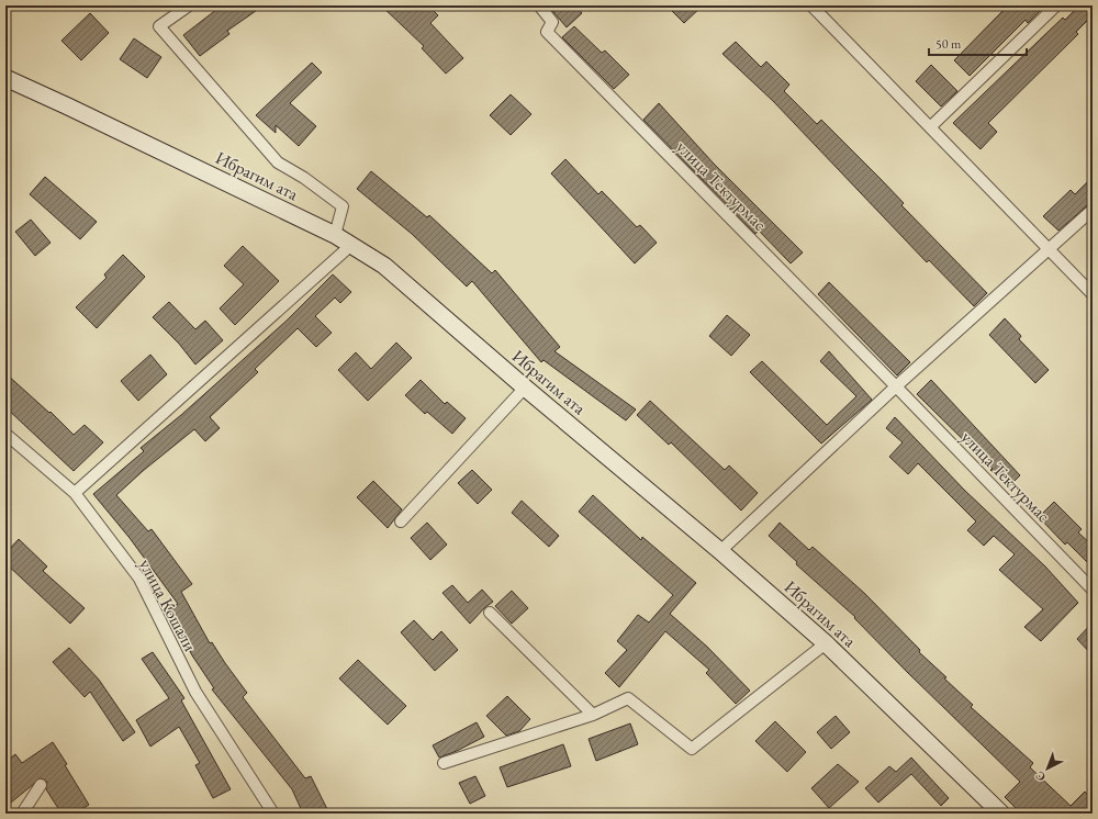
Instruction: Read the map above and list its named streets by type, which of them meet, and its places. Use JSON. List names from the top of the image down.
{
  "streets": {
    "street": ["Ибрагим ата", "улица Тектурмас", "улица Кошали"]
  },
  "scale_bar": "50 m",
  "north": "bottom left"
}
